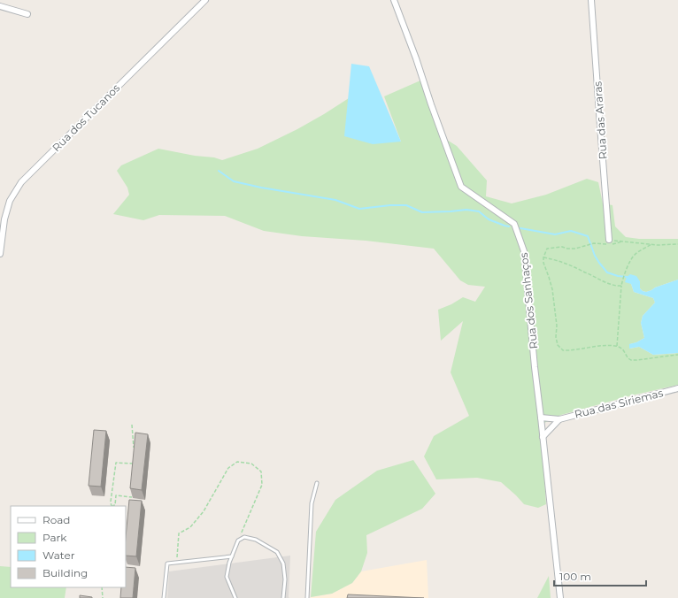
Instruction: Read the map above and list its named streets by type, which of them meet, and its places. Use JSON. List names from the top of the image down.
{
  "streets": {
    "street": [
      "Rua dos Tucanos",
      "Rua das Araras",
      "Rua dos Sanhaços",
      "Rua das Siriemas"
    ]
  },
  "crossings": [
    ["Rua dos Sanhaços", "Rua das Siriemas"]
  ],
  "legend": [
    "Road",
    "Park",
    "Water",
    "Building"
  ],
  "scale_bar": "100 m"
}
